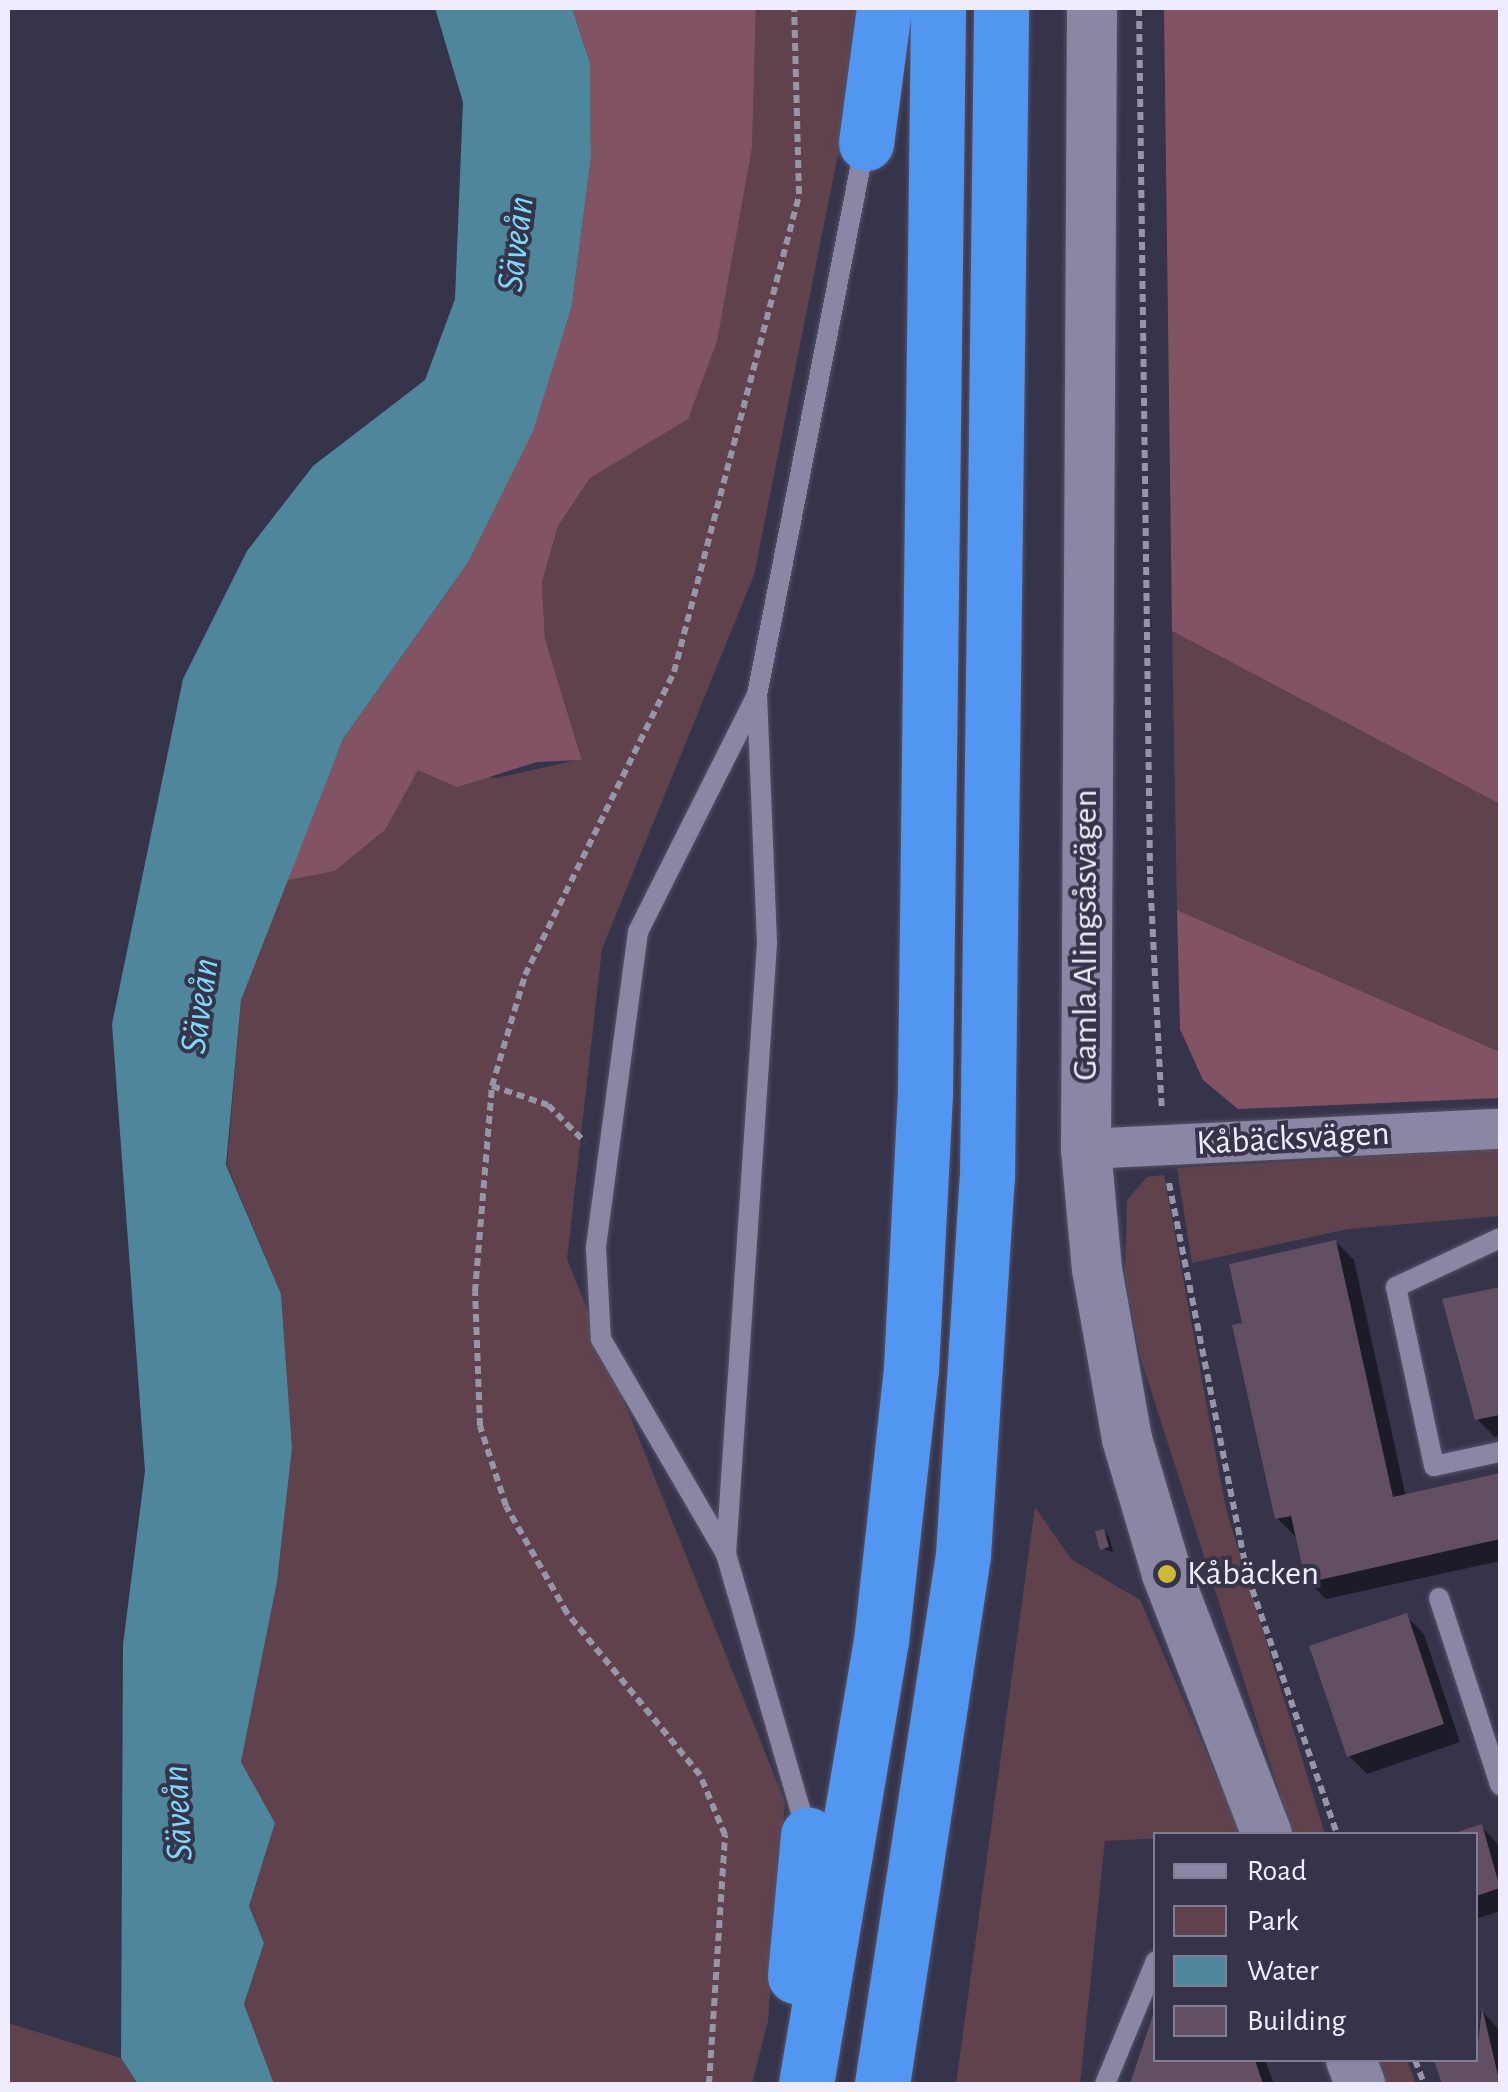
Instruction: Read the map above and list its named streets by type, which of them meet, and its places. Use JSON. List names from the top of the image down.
{
  "streets": {
    "street": ["Gamla Alingsåsvägen", "Kåbäcksvägen"]
  },
  "crossings": [
    ["Gamla Alingsåsvägen", "Kåbäcksvägen"]
  ],
  "water": ["Säveån"],
  "places": ["Kåbäcken"],
  "legend": [
    "Road",
    "Park",
    "Water",
    "Building"
  ]
}
